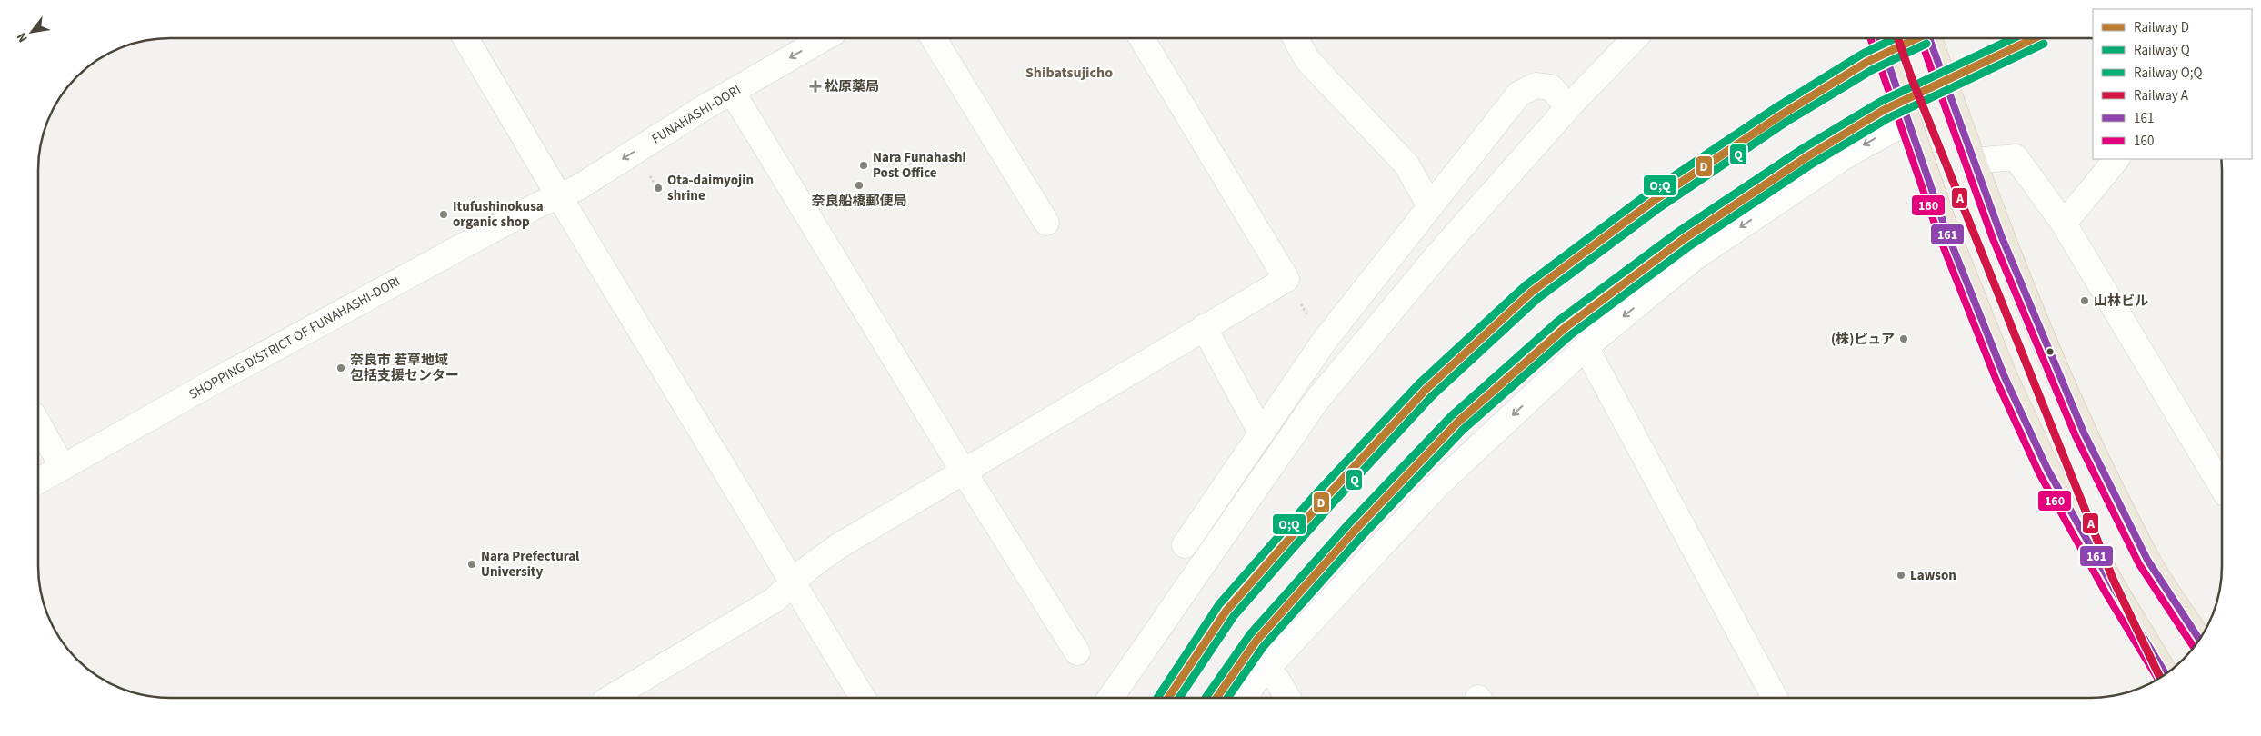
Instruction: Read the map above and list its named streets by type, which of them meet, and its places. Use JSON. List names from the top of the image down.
{
  "streets": {
    "street": ["FUNAHASHI-DORI", "SHOPPING DISTRICT OF FUNAHASHI-DORI"]
  },
  "crossings": [
    ["FUNAHASHI-DORI", "SHOPPING DISTRICT OF FUNAHASHI-DORI"]
  ],
  "one_way": ["FUNAHASHI-DORI"],
  "districts": ["Shibatsujicho"],
  "places": {
    "health": ["松原薬局"],
    "other": [
      "Nara Funahashi Post Office",
      "奈良船橋郵便局",
      "Ota-daimyojin shrine",
      "Itufushinokusa organic shop",
      "山林ビル",
      "(株)ピュア",
      "奈良市 若草地域 包括支援センター",
      "Nara Prefectural University",
      "Lawson"
    ]
  },
  "lines": [
    "rail line D",
    "rail line O;Q",
    "rail line A",
    "transit line 161",
    "transit line 160",
    "rail line Q"
  ],
  "legend": [
    "Railway D",
    "Railway Q",
    "Railway O;Q",
    "Railway A",
    "161",
    "160"
  ],
  "north": "bottom left"
}
